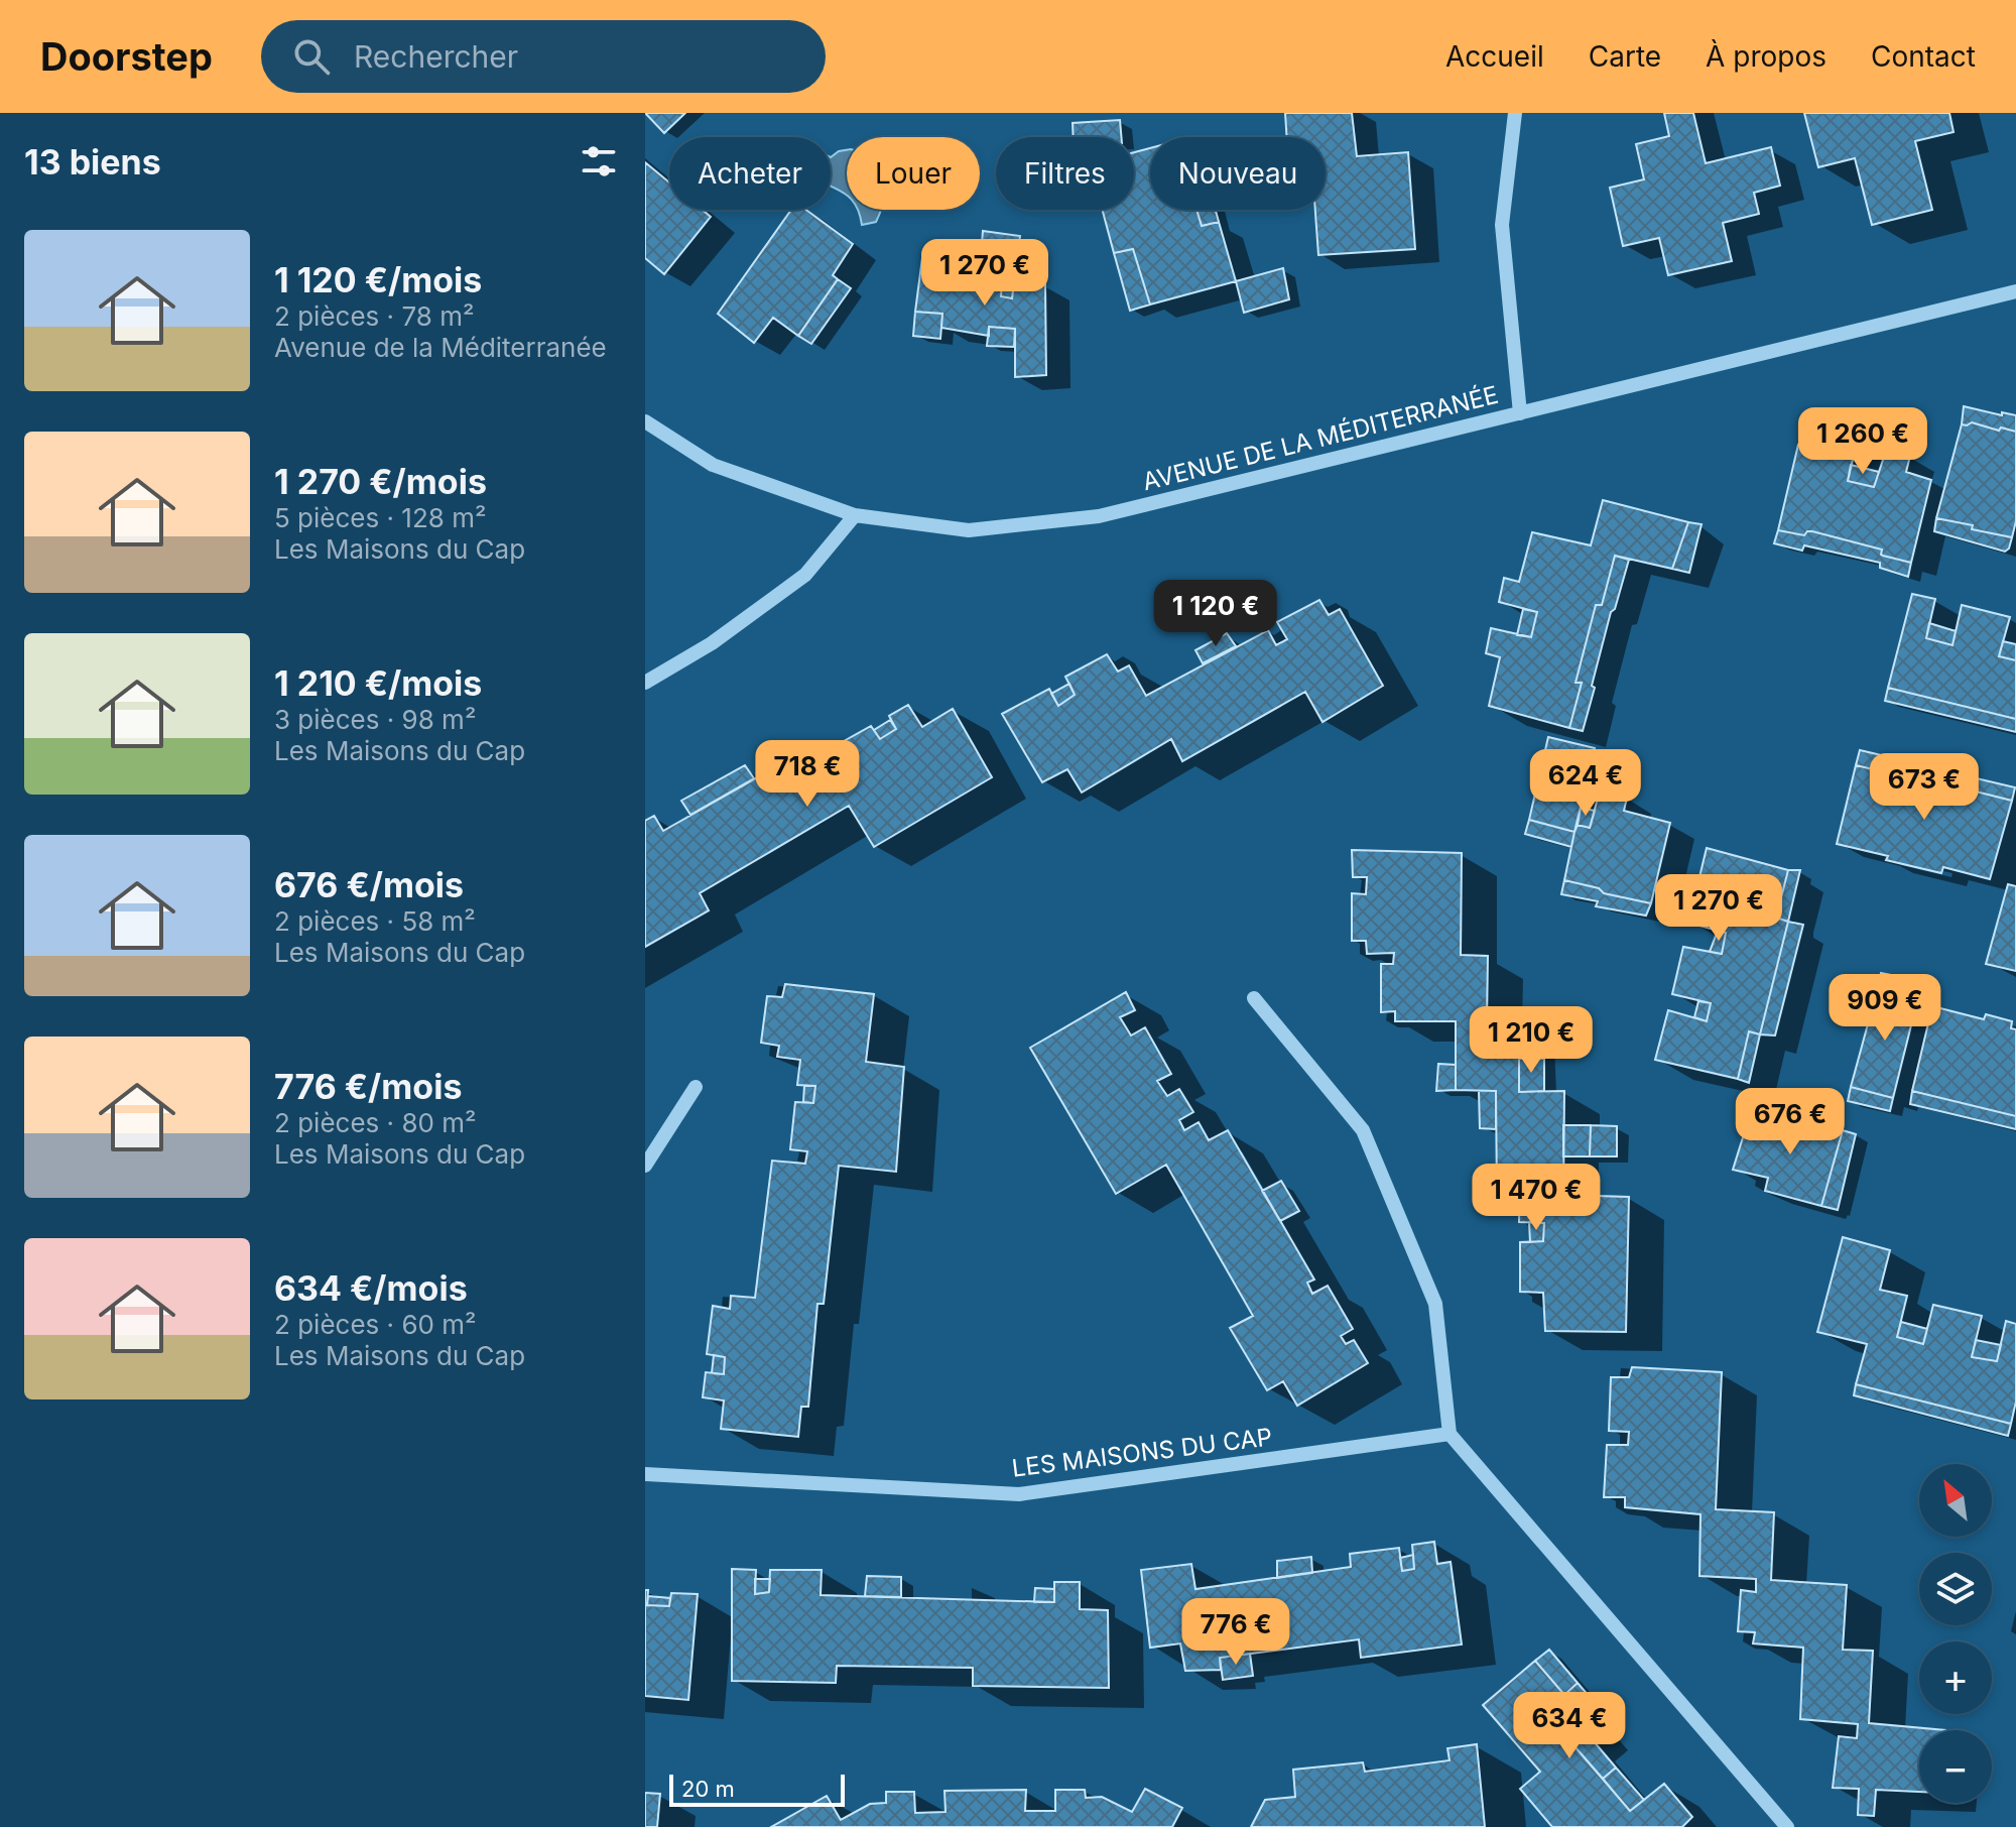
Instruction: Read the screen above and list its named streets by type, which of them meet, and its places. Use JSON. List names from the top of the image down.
{
  "streets": {
    "street": ["AVENUE DE LA MÉDITERRANÉE", "LES MAISONS DU CAP"]
  },
  "scale_bar": "20 m",
  "north": "top left",
  "page": {
    "header": "Doorstep",
    "search": "Rechercher",
    "nav": [
      "Accueil",
      "Carte",
      "À propos",
      "Contact"
    ],
    "heading": "13 biens",
    "chip": [
      "Acheter",
      "Louer",
      "Filtres",
      "Nouveau"
    ],
    "list": [
      {
        "name": "1 120 €/mois",
        "note": "2 pièces · 78 m² · Avenue de la Méditerranée"
      },
      {
        "name": "1 270 €/mois",
        "note": "5 pièces · 128 m² · Les Maisons du Cap"
      },
      {
        "name": "1 210 €/mois",
        "note": "3 pièces · 98 m² · Les Maisons du Cap"
      },
      {
        "name": "676 €/mois",
        "note": "2 pièces · 58 m² · Les Maisons du Cap"
      },
      {
        "name": "776 €/mois",
        "note": "2 pièces · 80 m² · Les Maisons du Cap"
      },
      {
        "name": "634 €/mois",
        "note": "2 pièces · 60 m² · Les Maisons du Cap"
      }
    ],
    "price": [
      "1 270 €",
      "1 260 €",
      "1 120 €",
      "718 €",
      "624 €",
      "673 €",
      "1 270 €",
      "909 €",
      "1 210 €",
      "676 €",
      "1 470 €",
      "776 €",
      "634 €"
    ],
    "map_buttons": ["+", "−"],
    "scale": "20 m"
  }
}
